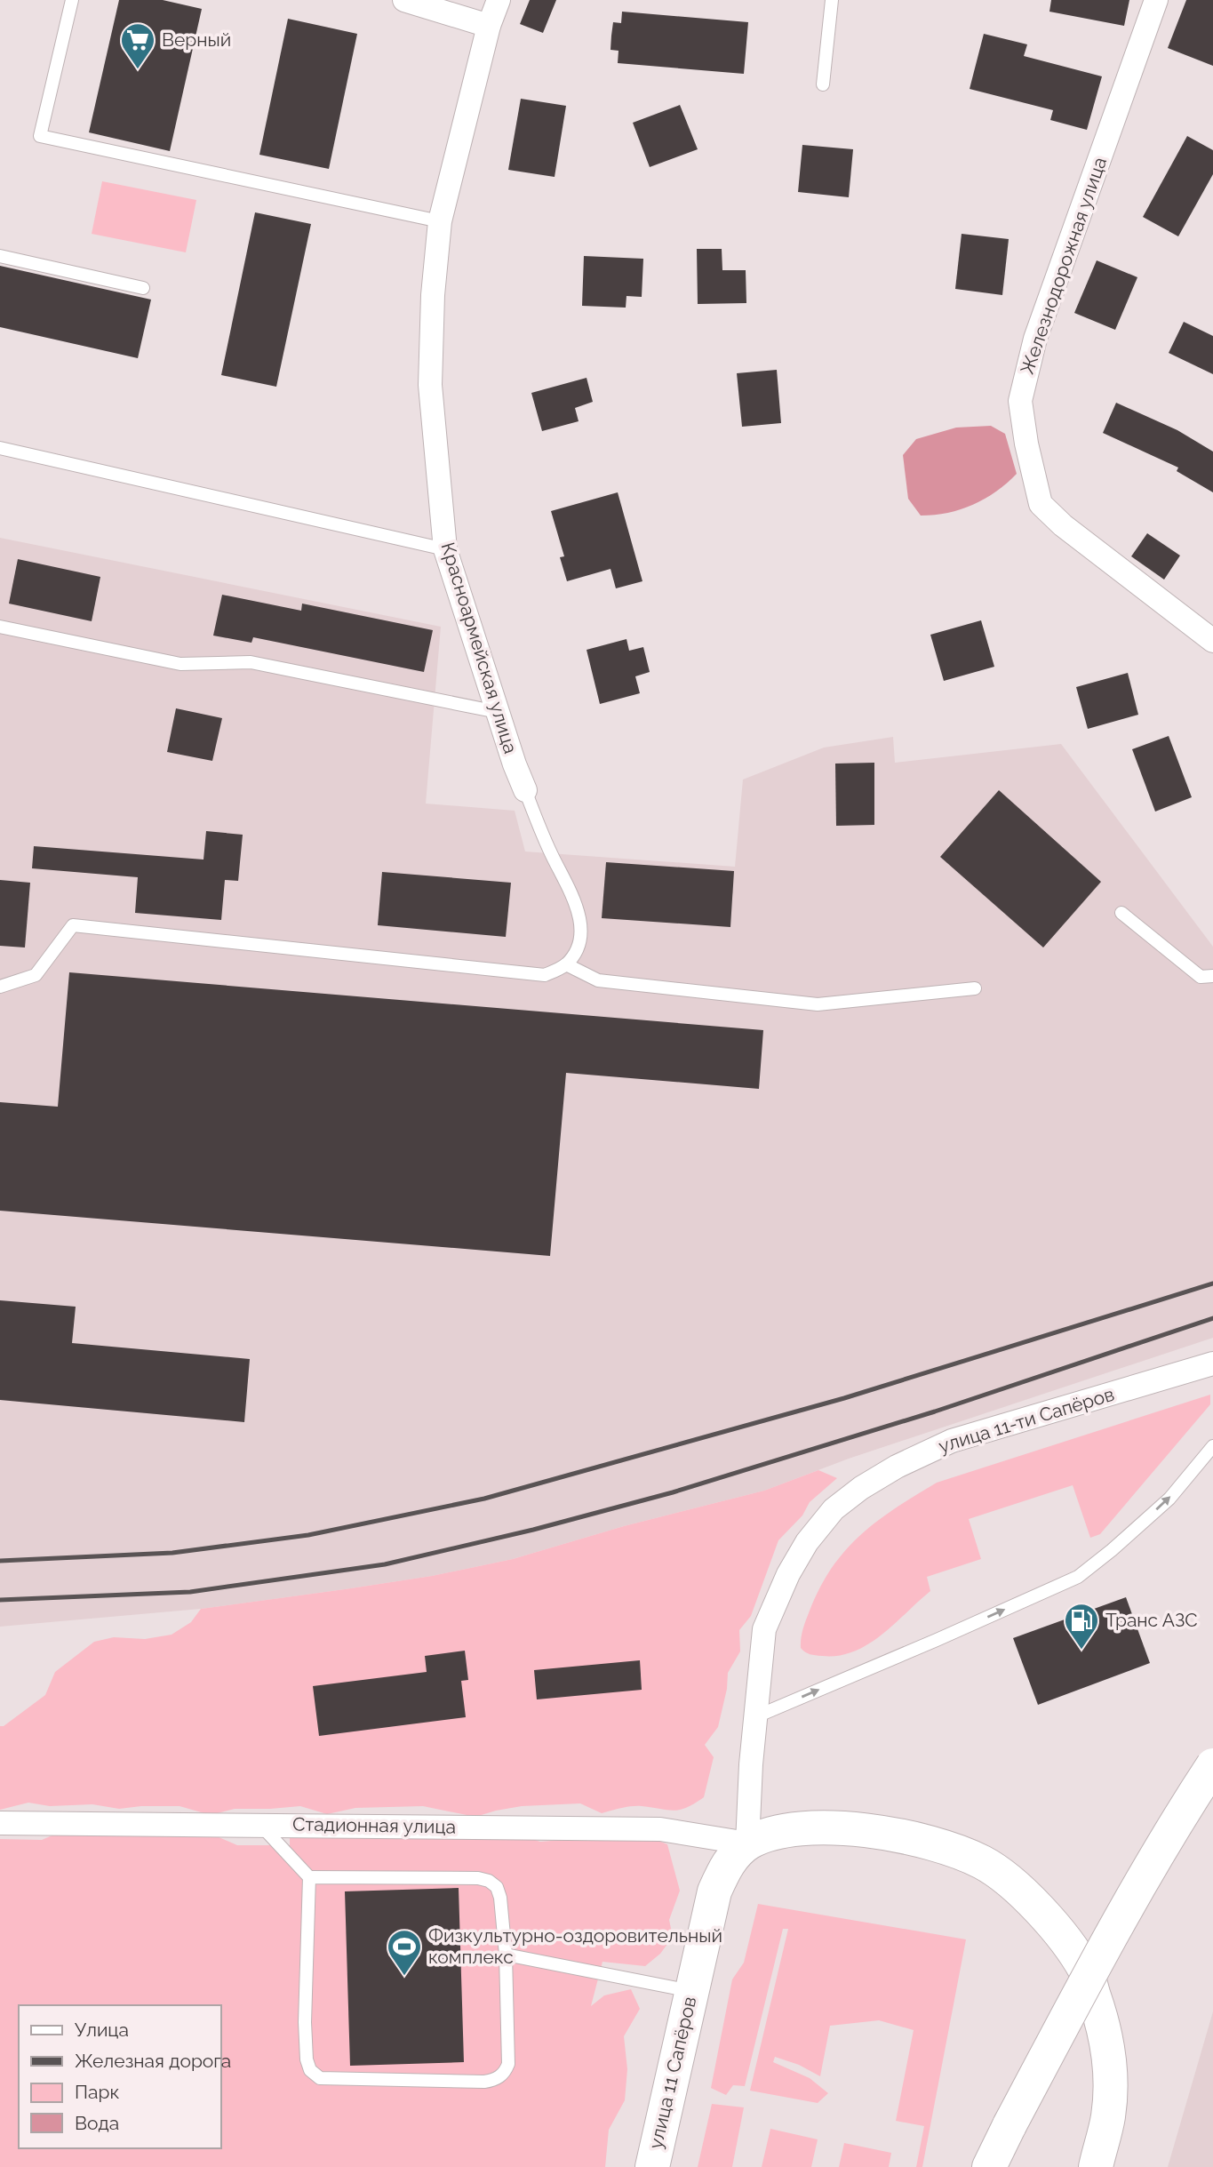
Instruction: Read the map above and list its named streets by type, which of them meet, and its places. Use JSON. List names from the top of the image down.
{
  "streets": {
    "street": [
      "Железнодорожная улица",
      "Красноармейская улица",
      "улица 11-ти Сапёров",
      "Стадионная улица",
      "улица 11 Сапёров"
    ]
  },
  "crossings": [
    ["улица 11-ти Сапёров", "Стадионная улица"],
    ["улица 11-ти Сапёров", "улица 11 Сапёров"],
    ["Стадионная улица", "улица 11 Сапёров"]
  ],
  "places": {
    "supermarket": ["Верный"],
    "fuel station": ["Транс АЗС"],
    "sports": ["Физкультурно-оздоровительный комплекс"]
  },
  "legend": [
    "Улица",
    "Железная дорога",
    "Парк",
    "Вода"
  ]
}
